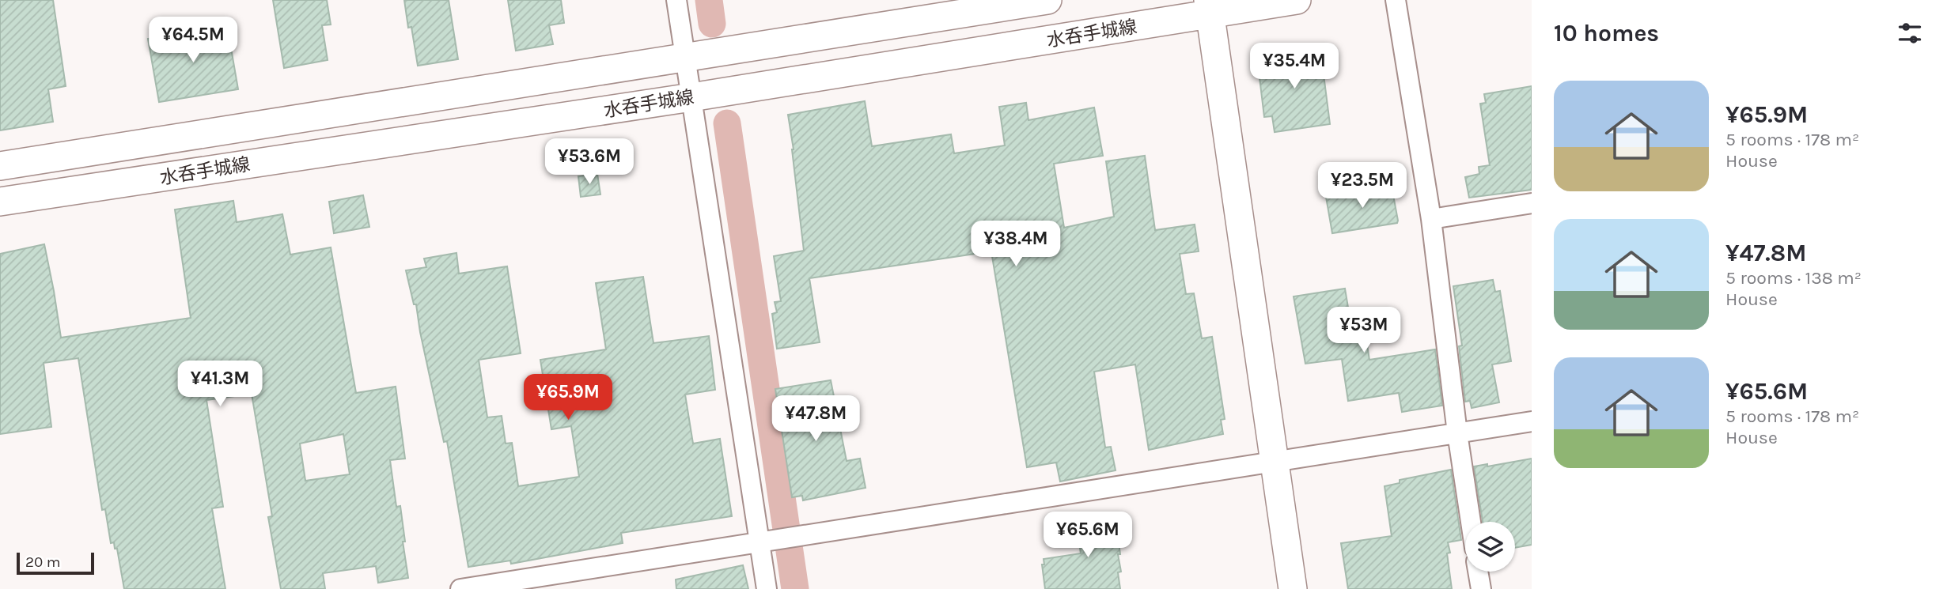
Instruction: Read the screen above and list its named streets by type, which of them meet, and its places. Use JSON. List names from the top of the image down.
{
  "streets": {
    "main road": ["水呑手城線"]
  },
  "scale_bar": "20 m",
  "page": {
    "heading": "10 homes",
    "price": [
      "¥64.5M",
      "¥35.4M",
      "¥53.6M",
      "¥23.5M",
      "¥38.4M",
      "¥53M",
      "¥41.3M",
      "¥65.9M",
      "¥47.8M",
      "¥65.6M"
    ],
    "list": [
      {
        "name": "¥65.9M",
        "note": "5 rooms · 178 m² · House"
      },
      {
        "name": "¥47.8M",
        "note": "5 rooms · 138 m² · House"
      },
      {
        "name": "¥65.6M",
        "note": "5 rooms · 178 m² · House"
      }
    ],
    "scale": "20 m"
  }
}
